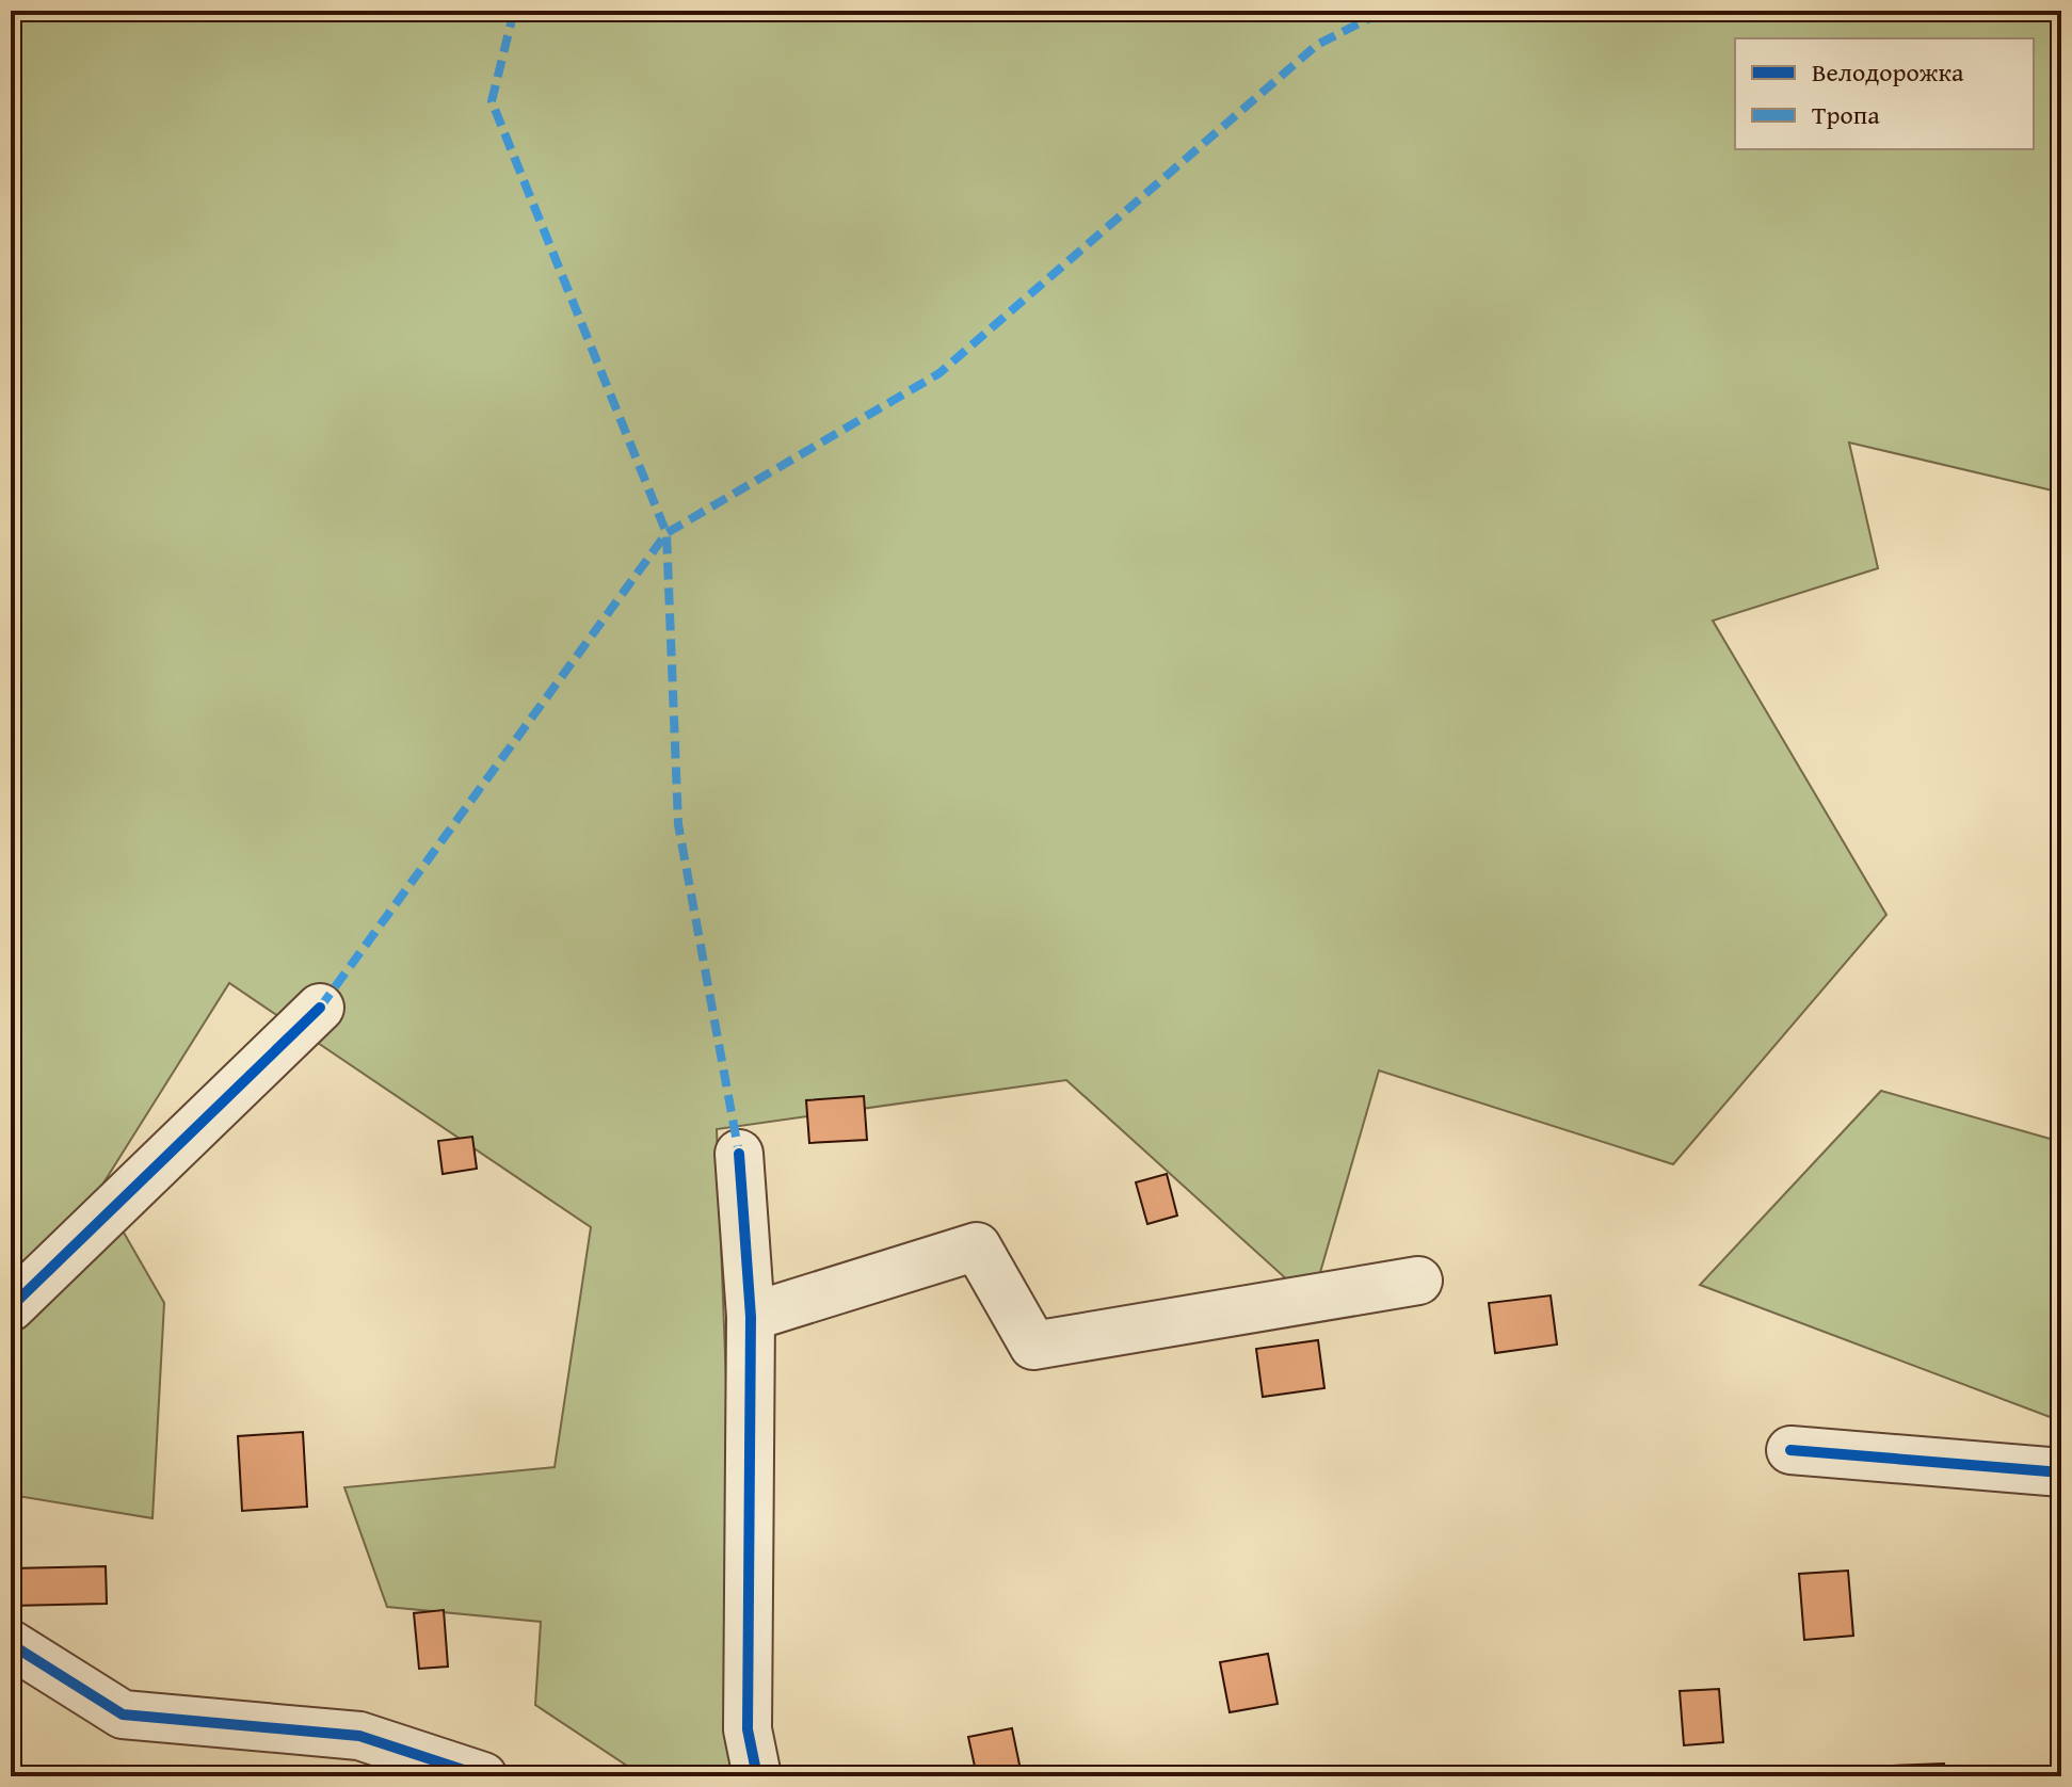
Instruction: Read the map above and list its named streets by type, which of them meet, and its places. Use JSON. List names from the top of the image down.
{
  "legend": ["Велодорожка", "Тропа"]
}
